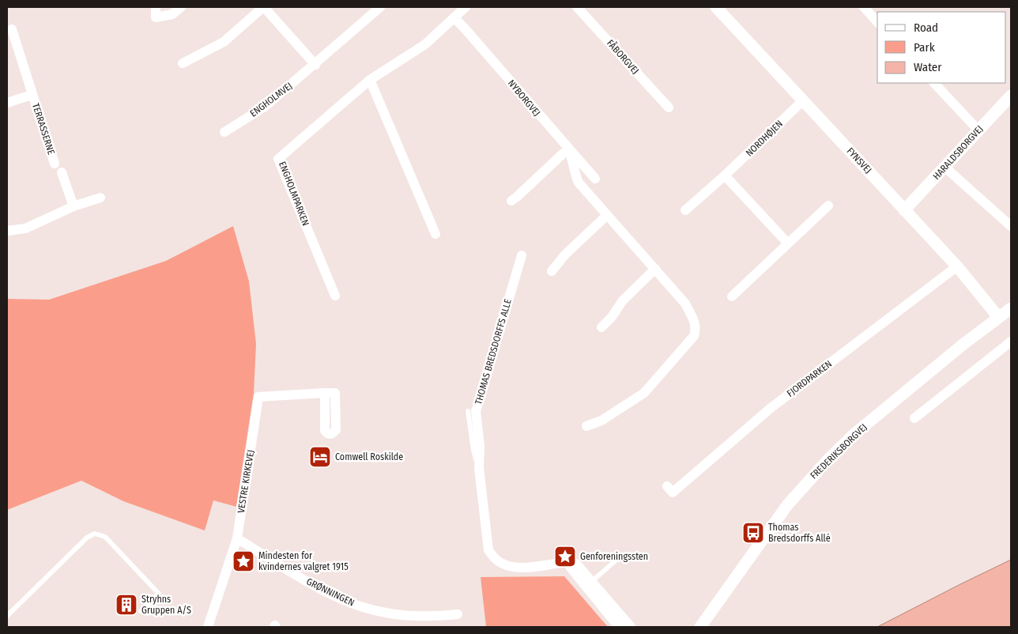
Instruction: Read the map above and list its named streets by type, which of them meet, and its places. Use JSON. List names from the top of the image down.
{
  "streets": {
    "street": [
      "FÅBORGVEJ",
      "NYBORGVEJ",
      "ENGHOLMVEJ",
      "TERRASSERNE",
      "NORDHØJEN",
      "HARALDSBORGVEJ",
      "FYNSVEJ",
      "ENGHOLMPARKEN",
      "THOMAS BREDSDORFFS ALLE",
      "FJORDPARKEN",
      "FREDERIKSBORGVEJ",
      "VESTRE KIRKEVEJ",
      "GRØNNINGEN"
    ]
  },
  "crossings": [
    ["NYBORGVEJ", "ENGHOLMPARKEN"],
    ["NORDHØJEN", "FYNSVEJ"],
    ["HARALDSBORGVEJ", "FYNSVEJ"],
    ["FYNSVEJ", "FJORDPARKEN"],
    ["FYNSVEJ", "FREDERIKSBORGVEJ"],
    ["VESTRE KIRKEVEJ", "GRØNNINGEN"]
  ],
  "places": {
    "hotel": ["Comwell Roskilde"],
    "bus stop": ["Thomas Bredsdorffs Allé"],
    "place": ["Genforeningssten", "Mindesten for kvindernes valgret 1915"],
    "building": ["Stryhns Gruppen A/S"]
  },
  "legend": ["Road", "Park", "Water"]
}
